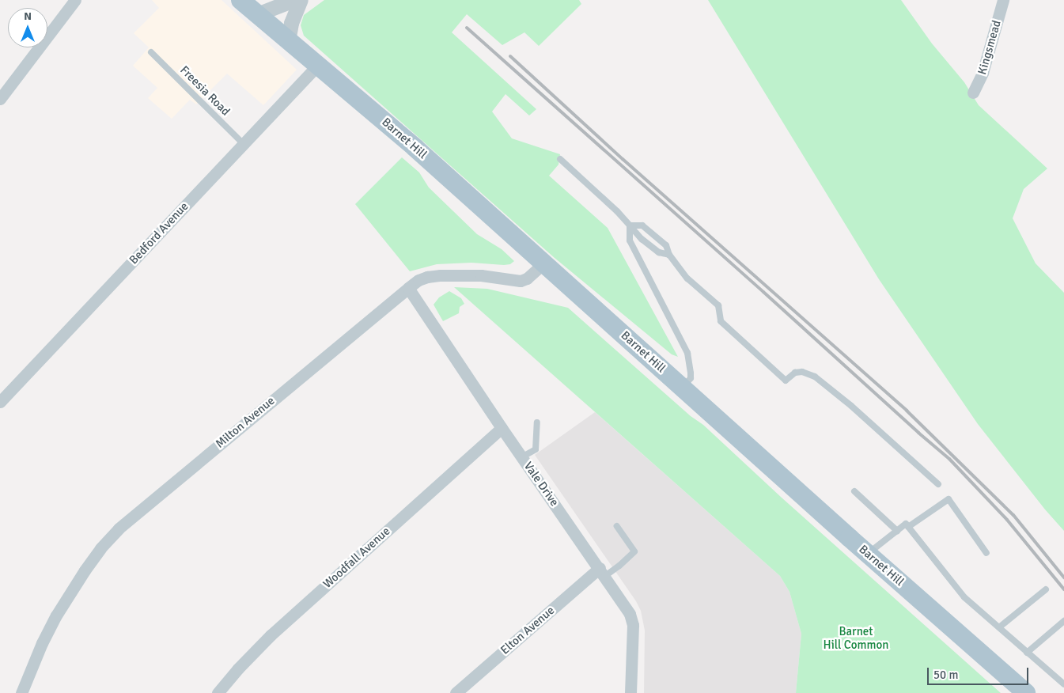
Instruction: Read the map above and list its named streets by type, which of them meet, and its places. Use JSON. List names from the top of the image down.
{
  "streets": {
    "main road": ["Barnet Hill"],
    "street": [
      "Kingsmead",
      "Bedford Avenue",
      "Milton Avenue",
      "Vale Drive",
      "Woodfall Avenue",
      "Elton Avenue"
    ],
    "lane": ["Freesia Road"]
  },
  "crossings": [
    ["Freesia Road", "Bedford Avenue"],
    ["Barnet Hill", "Bedford Avenue"],
    ["Barnet Hill", "Milton Avenue"],
    ["Milton Avenue", "Vale Drive"],
    ["Vale Drive", "Woodfall Avenue"],
    ["Vale Drive", "Elton Avenue"]
  ],
  "parks": ["Barnet Hill Common"],
  "scale_bar": "50 m",
  "north": "top"
}
